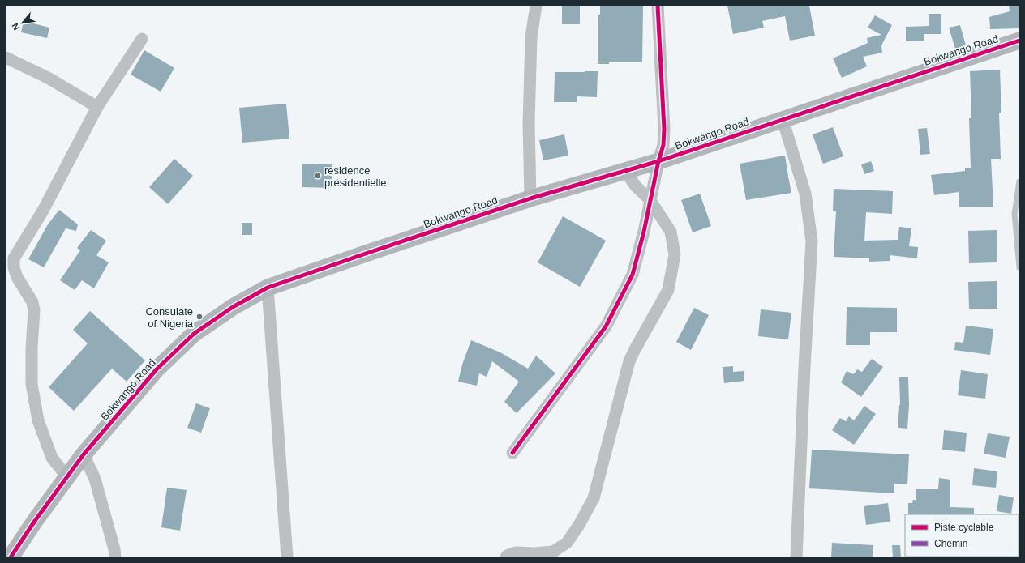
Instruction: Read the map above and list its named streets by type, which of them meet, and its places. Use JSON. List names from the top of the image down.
{
  "streets": {
    "street": ["Bokwango Road"]
  },
  "places": ["residence présidentielle", "Consulate of Nigeria"],
  "legend": ["Piste cyclable", "Chemin"],
  "north": "bottom left"
}
